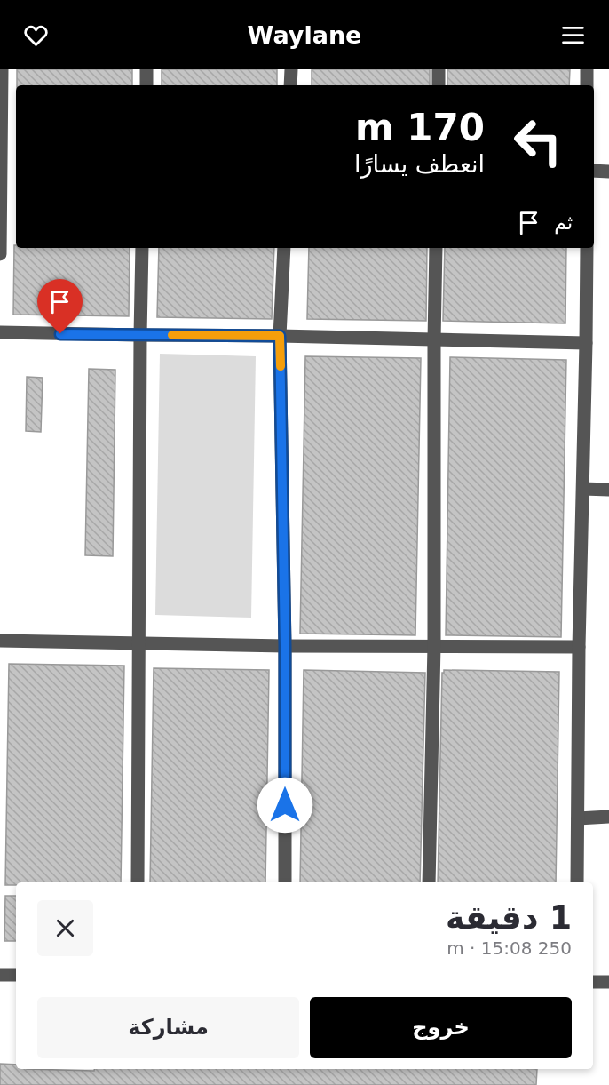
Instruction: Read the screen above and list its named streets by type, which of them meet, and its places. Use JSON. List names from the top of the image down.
{
  "page": {
    "header": "Waylane",
    "turn": ["170 m", "انعطف يسارًا"],
    "then": "ثم",
    "heading": ["1 دقيقة", "250 m · 15:08"],
    "buttons": ["خروج", "مشاركة"]
  }
}
